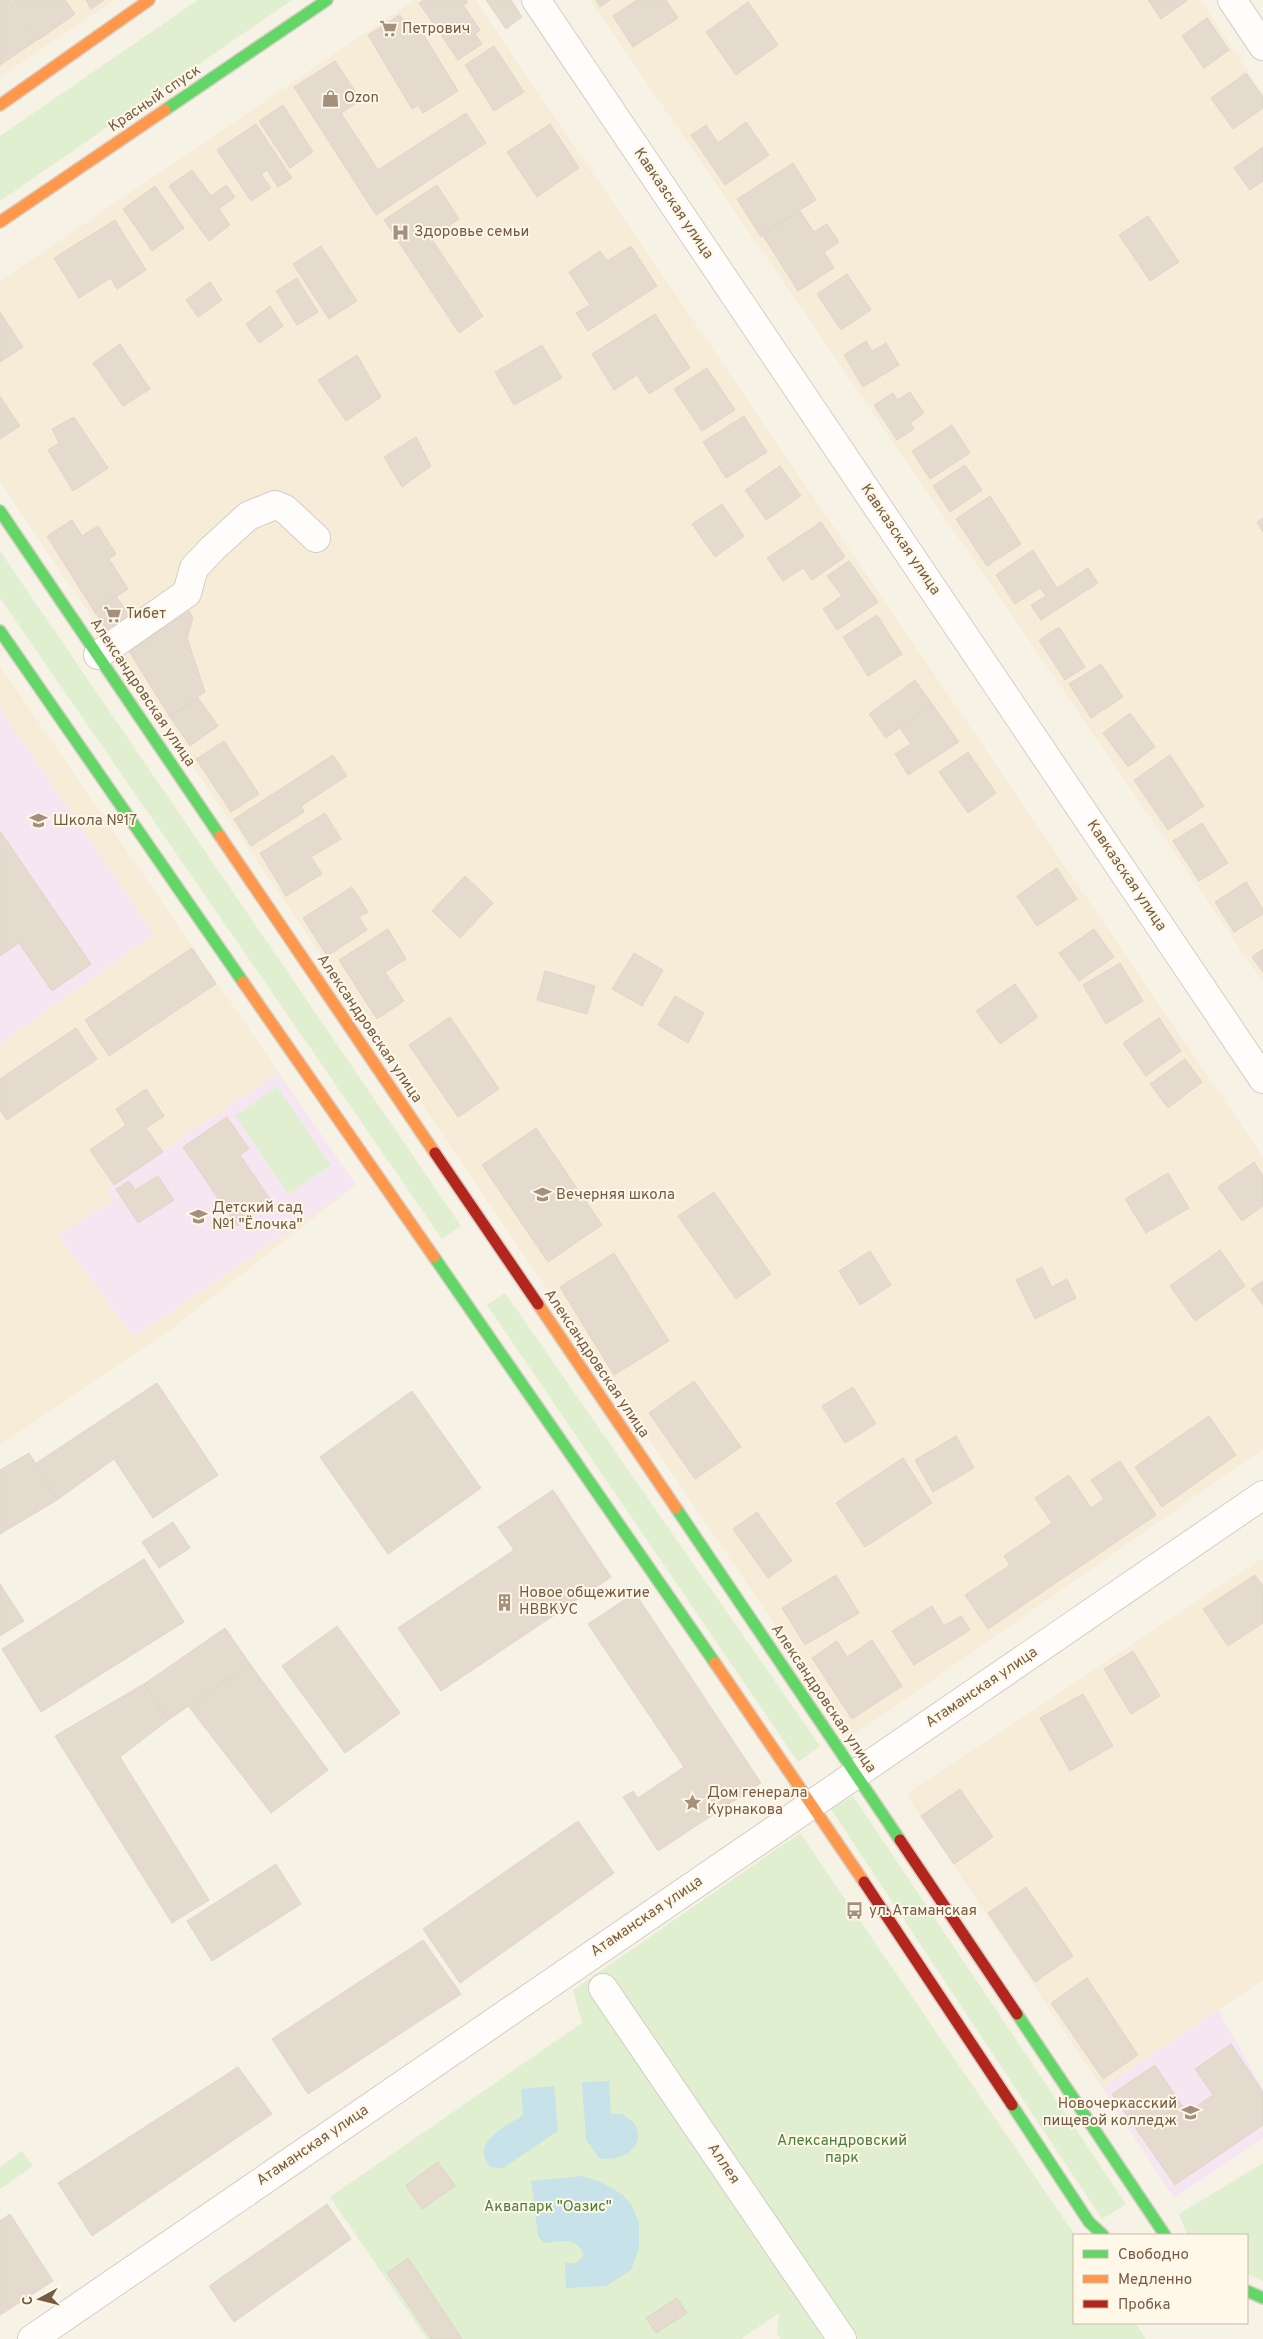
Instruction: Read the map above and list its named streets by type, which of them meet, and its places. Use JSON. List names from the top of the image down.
{
  "streets": {
    "street": [
      "Красный спуск",
      "Кавказская улица",
      "Александровская улица",
      "Атаманская улица",
      "Аллея"
    ]
  },
  "crossings": [
    ["Александровская улица", "Атаманская улица"]
  ],
  "parks": ["Александровский парк", "Аквапарк \"Оазис\""],
  "places": {
    "supermarket": ["Петрович", "Тибет"],
    "shop": ["Ozon"],
    "hospital": ["Здоровье семьи"],
    "school or university": [
      "Школа №17",
      "Вечерняя школа",
      "Детский сад №1 \"Ёлочка\"",
      "Новочеркасский пищевой колледж"
    ],
    "building": ["Новое общежитие НВВКУС"],
    "place": ["Дом генерала Курнакова"],
    "bus stop": ["ул. Атаманская"]
  },
  "legend": ["Свободно", "Медленно", "Пробка"],
  "north": "left"
}
